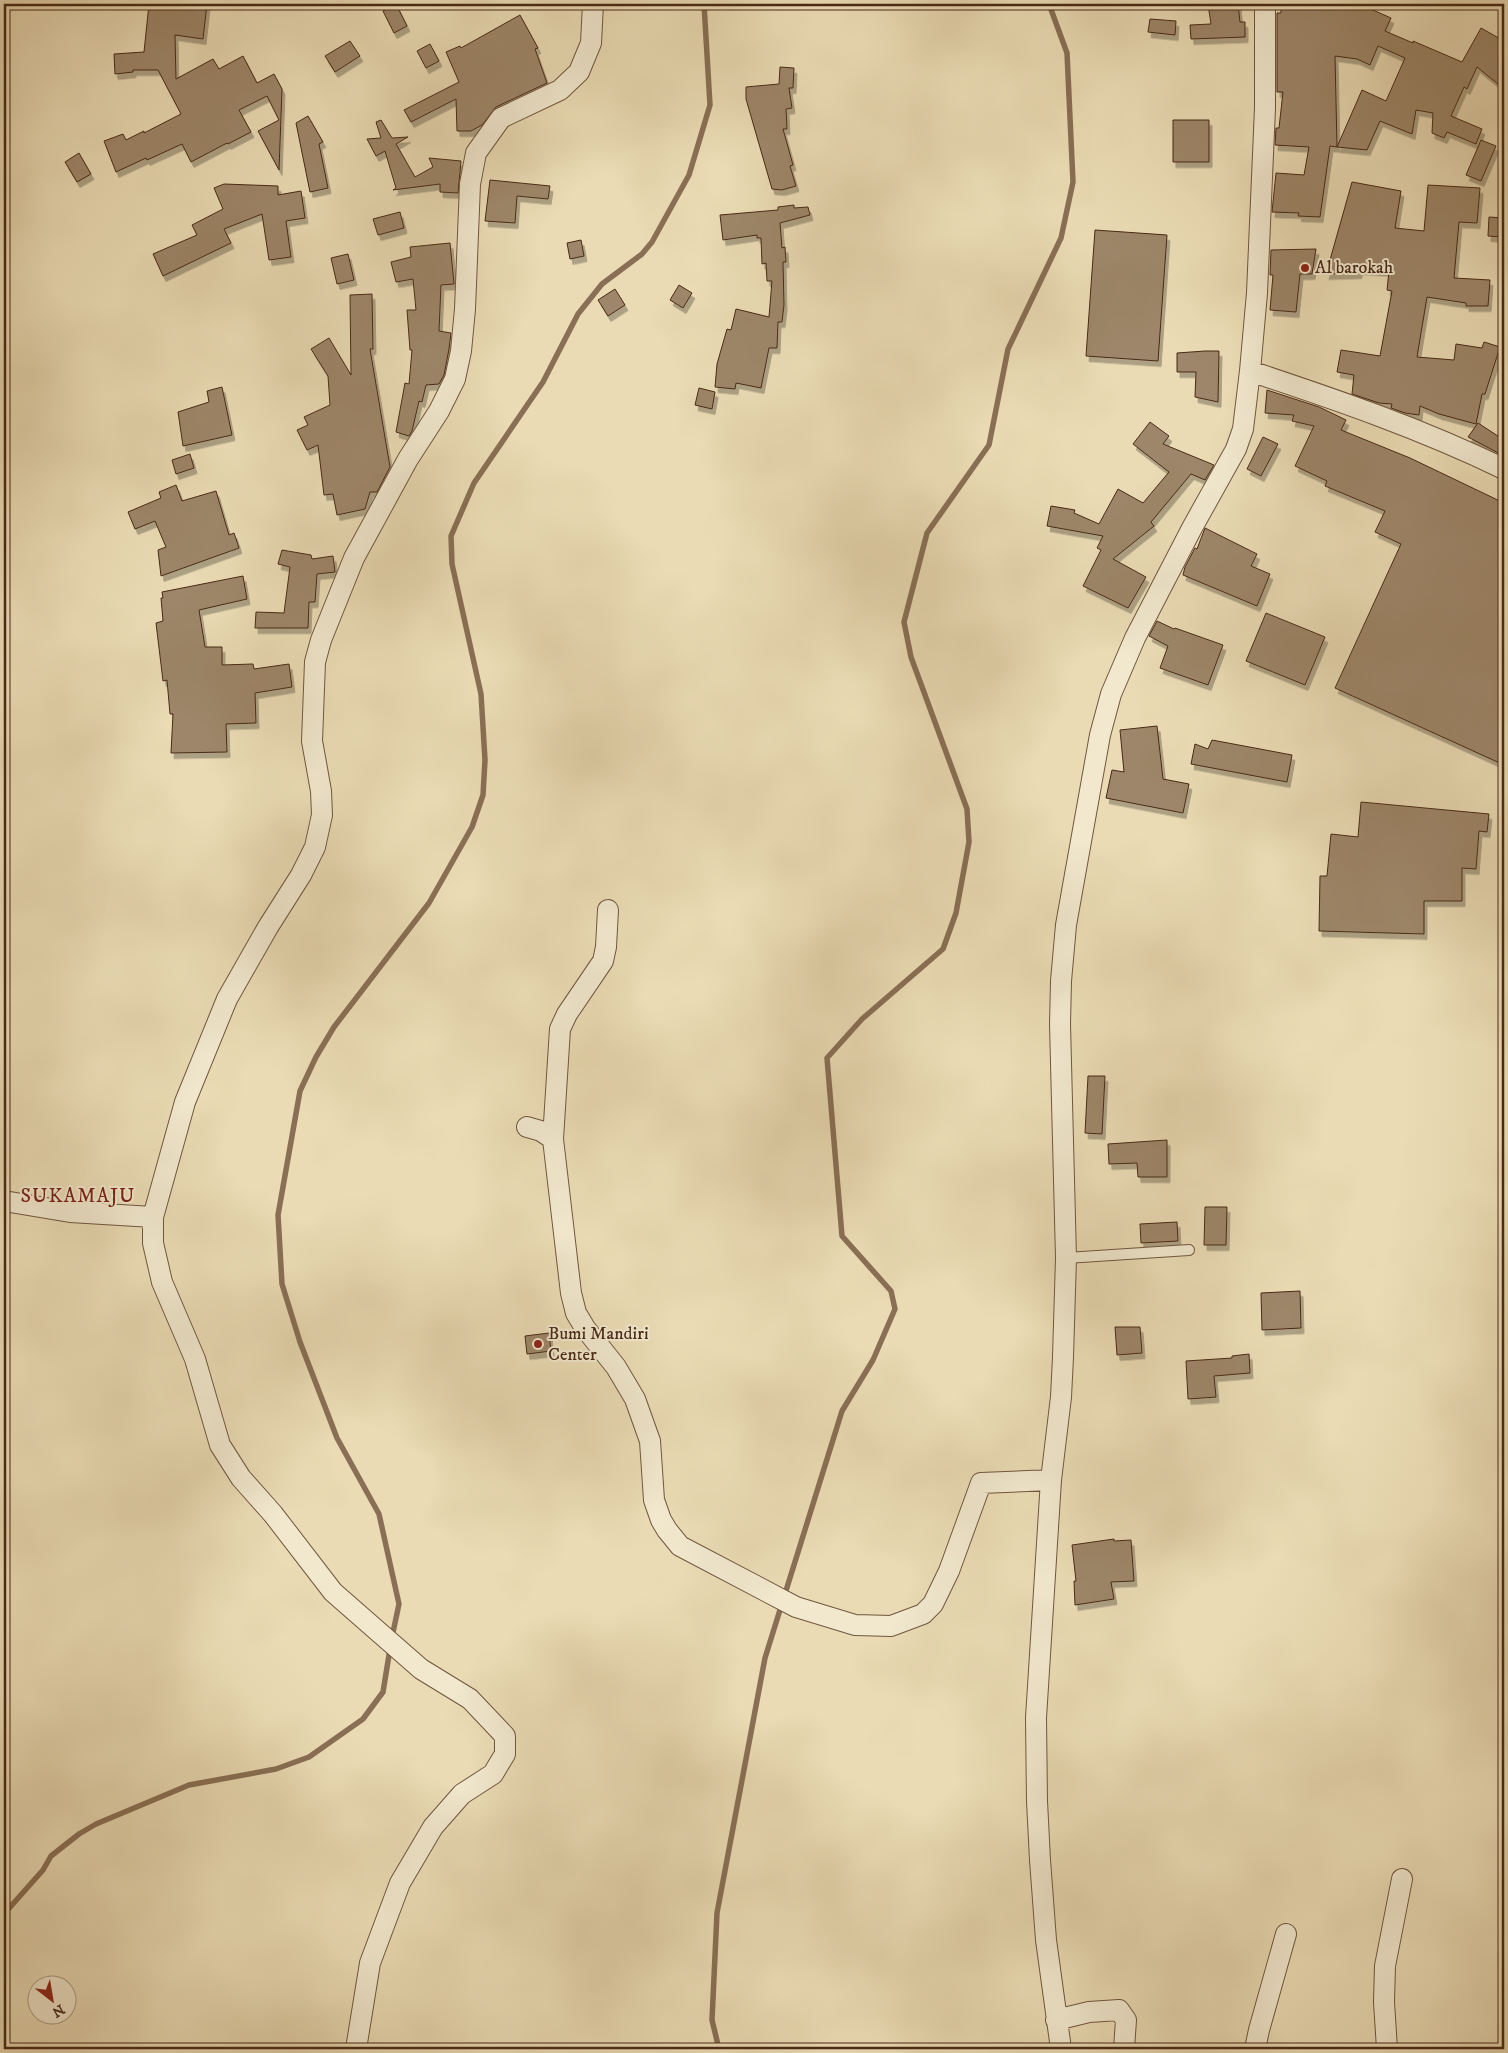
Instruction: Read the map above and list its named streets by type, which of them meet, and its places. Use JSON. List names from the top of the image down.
{
  "districts": ["SUKAMAJU"],
  "places": ["Al barokah", "Bumi Mandiri Center"],
  "north": "bottom right"
}
